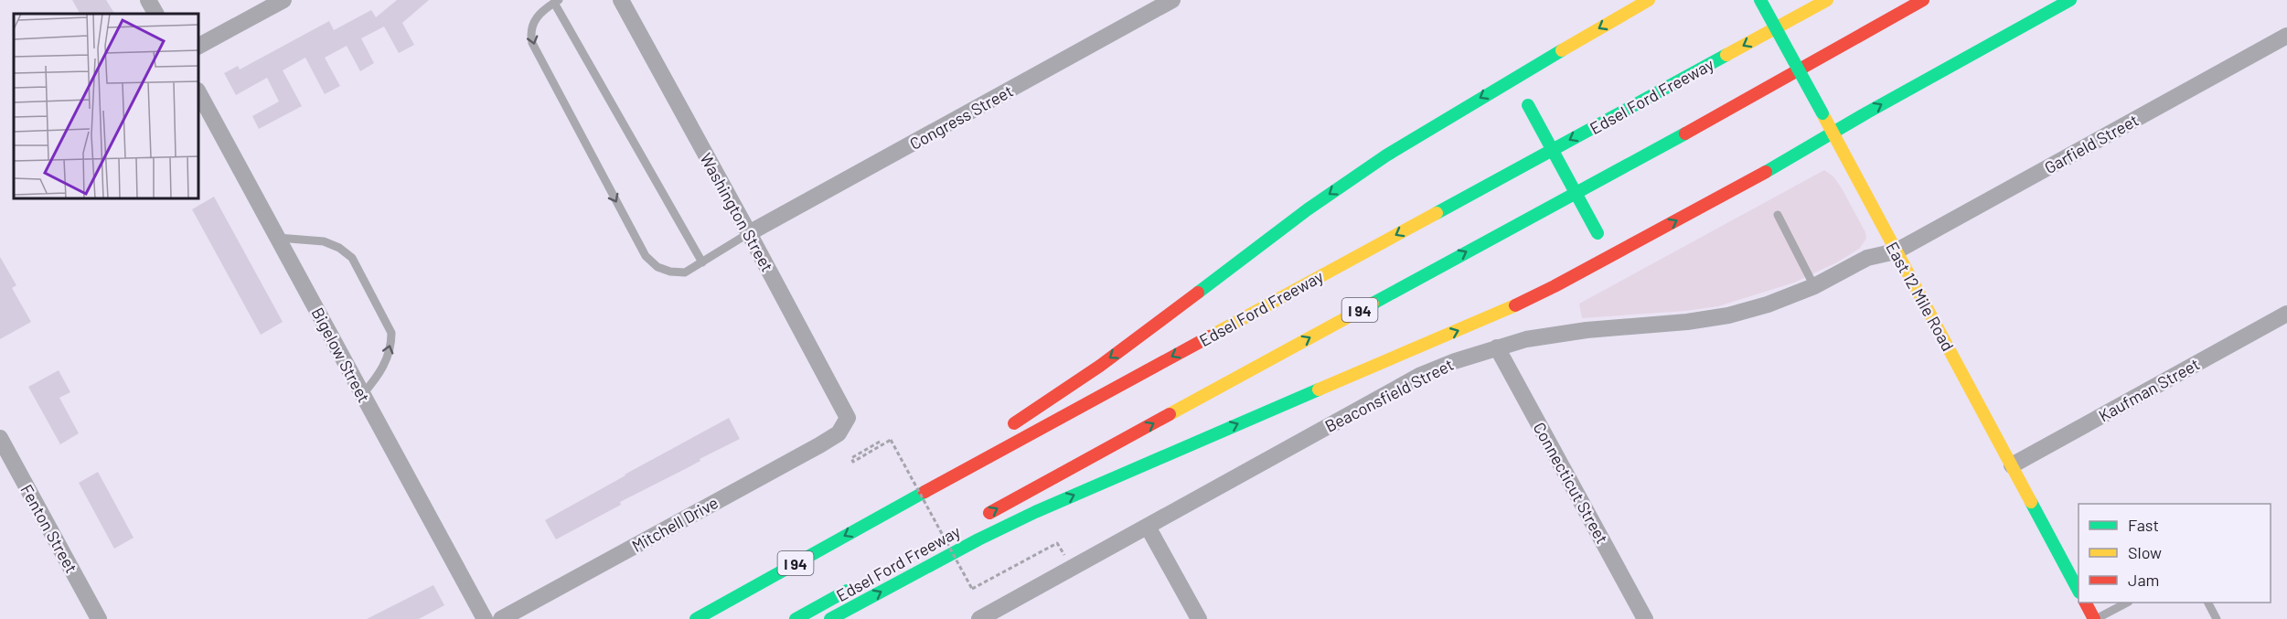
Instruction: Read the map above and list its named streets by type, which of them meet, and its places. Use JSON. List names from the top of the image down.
{
  "streets": {
    "main road": ["Edsel Ford Freeway", "East 12 Mile Road", "I 94"],
    "street": [
      "Congress Street",
      "Garfield Street",
      "Washington Street",
      "Bigelow Street",
      "Kaufman Street",
      "Beaconsfield Street",
      "Connecticut Street",
      "Mitchell Drive",
      "Fenton Street"
    ]
  },
  "crossings": [
    ["Congress Street", "Washington Street"],
    ["Garfield Street", "East 12 Mile Road"],
    ["Garfield Street", "Beaconsfield Street"],
    ["Washington Street", "Mitchell Drive"],
    ["East 12 Mile Road", "Kaufman Street"],
    ["East 12 Mile Road", "Beaconsfield Street"],
    ["Beaconsfield Street", "Connecticut Street"]
  ],
  "legend": ["Fast", "Slow", "Jam"]
}
